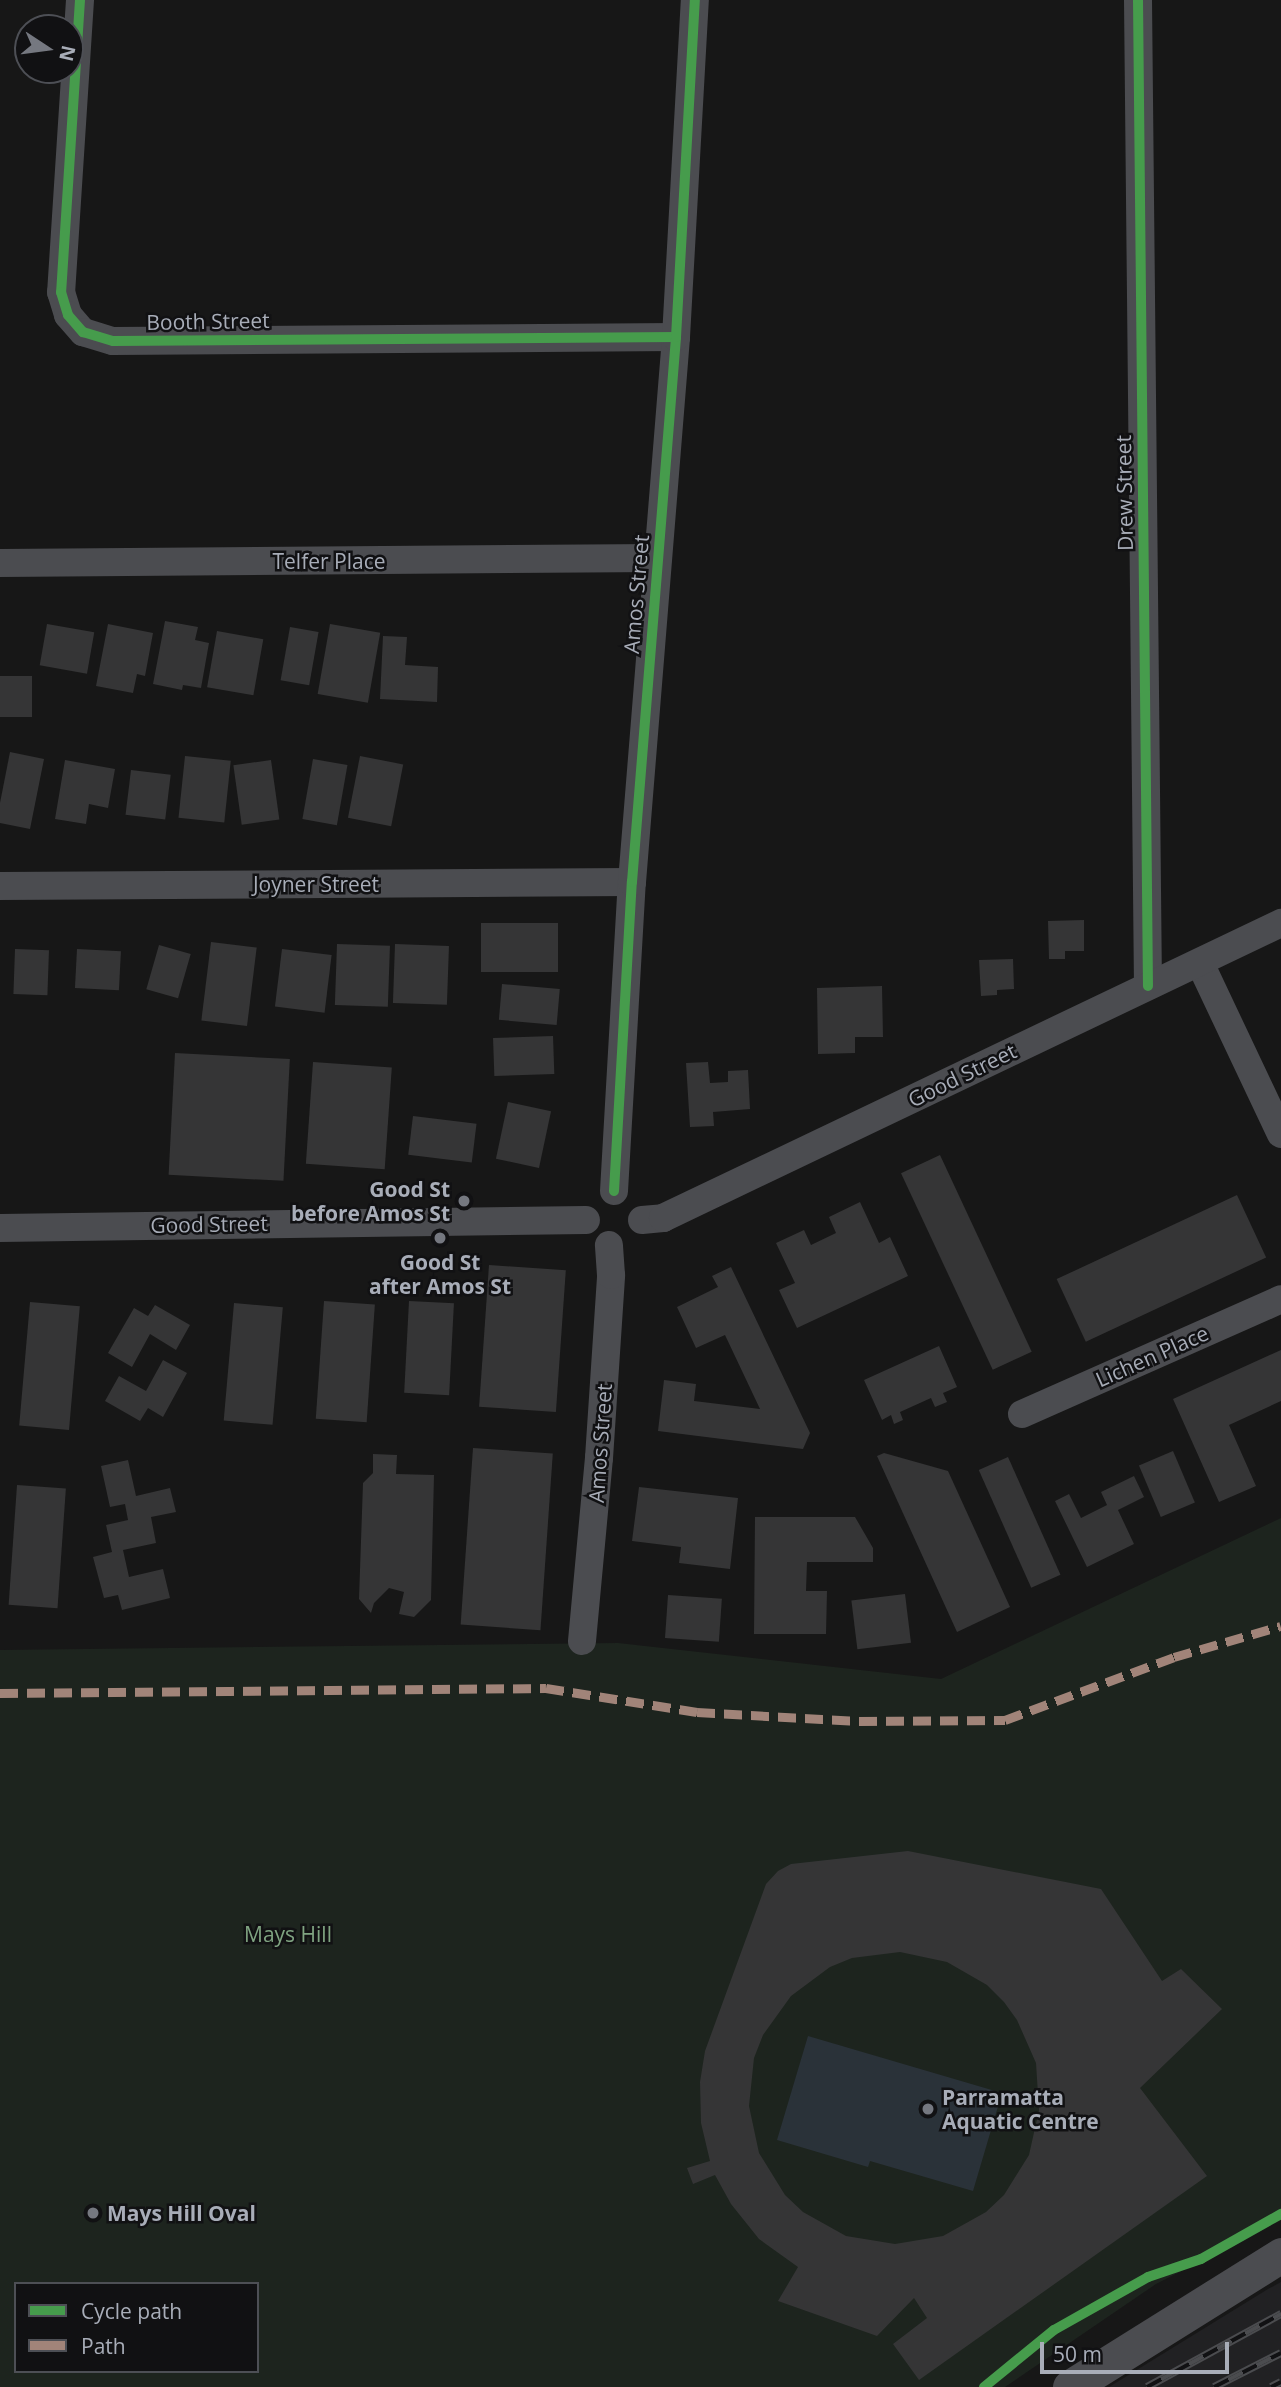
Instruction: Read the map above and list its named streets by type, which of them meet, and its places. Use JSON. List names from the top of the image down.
{
  "streets": {
    "street": [
      "Booth Street",
      "Drew Street",
      "Telfer Place",
      "Amos Street",
      "Joyner Street",
      "Good Street",
      "Lichen Place"
    ]
  },
  "crossings": [
    ["Booth Street", "Amos Street"],
    ["Drew Street", "Good Street"],
    ["Telfer Place", "Amos Street"],
    ["Amos Street", "Joyner Street"],
    ["Amos Street", "Good Street"]
  ],
  "parks": ["Mays Hill"],
  "places": [
    "Good St before Amos St",
    "Good St after Amos St",
    "Parramatta Aquatic Centre",
    "Mays Hill Oval"
  ],
  "legend": ["Cycle path", "Path"],
  "scale_bar": "50 m",
  "north": "right"
}
